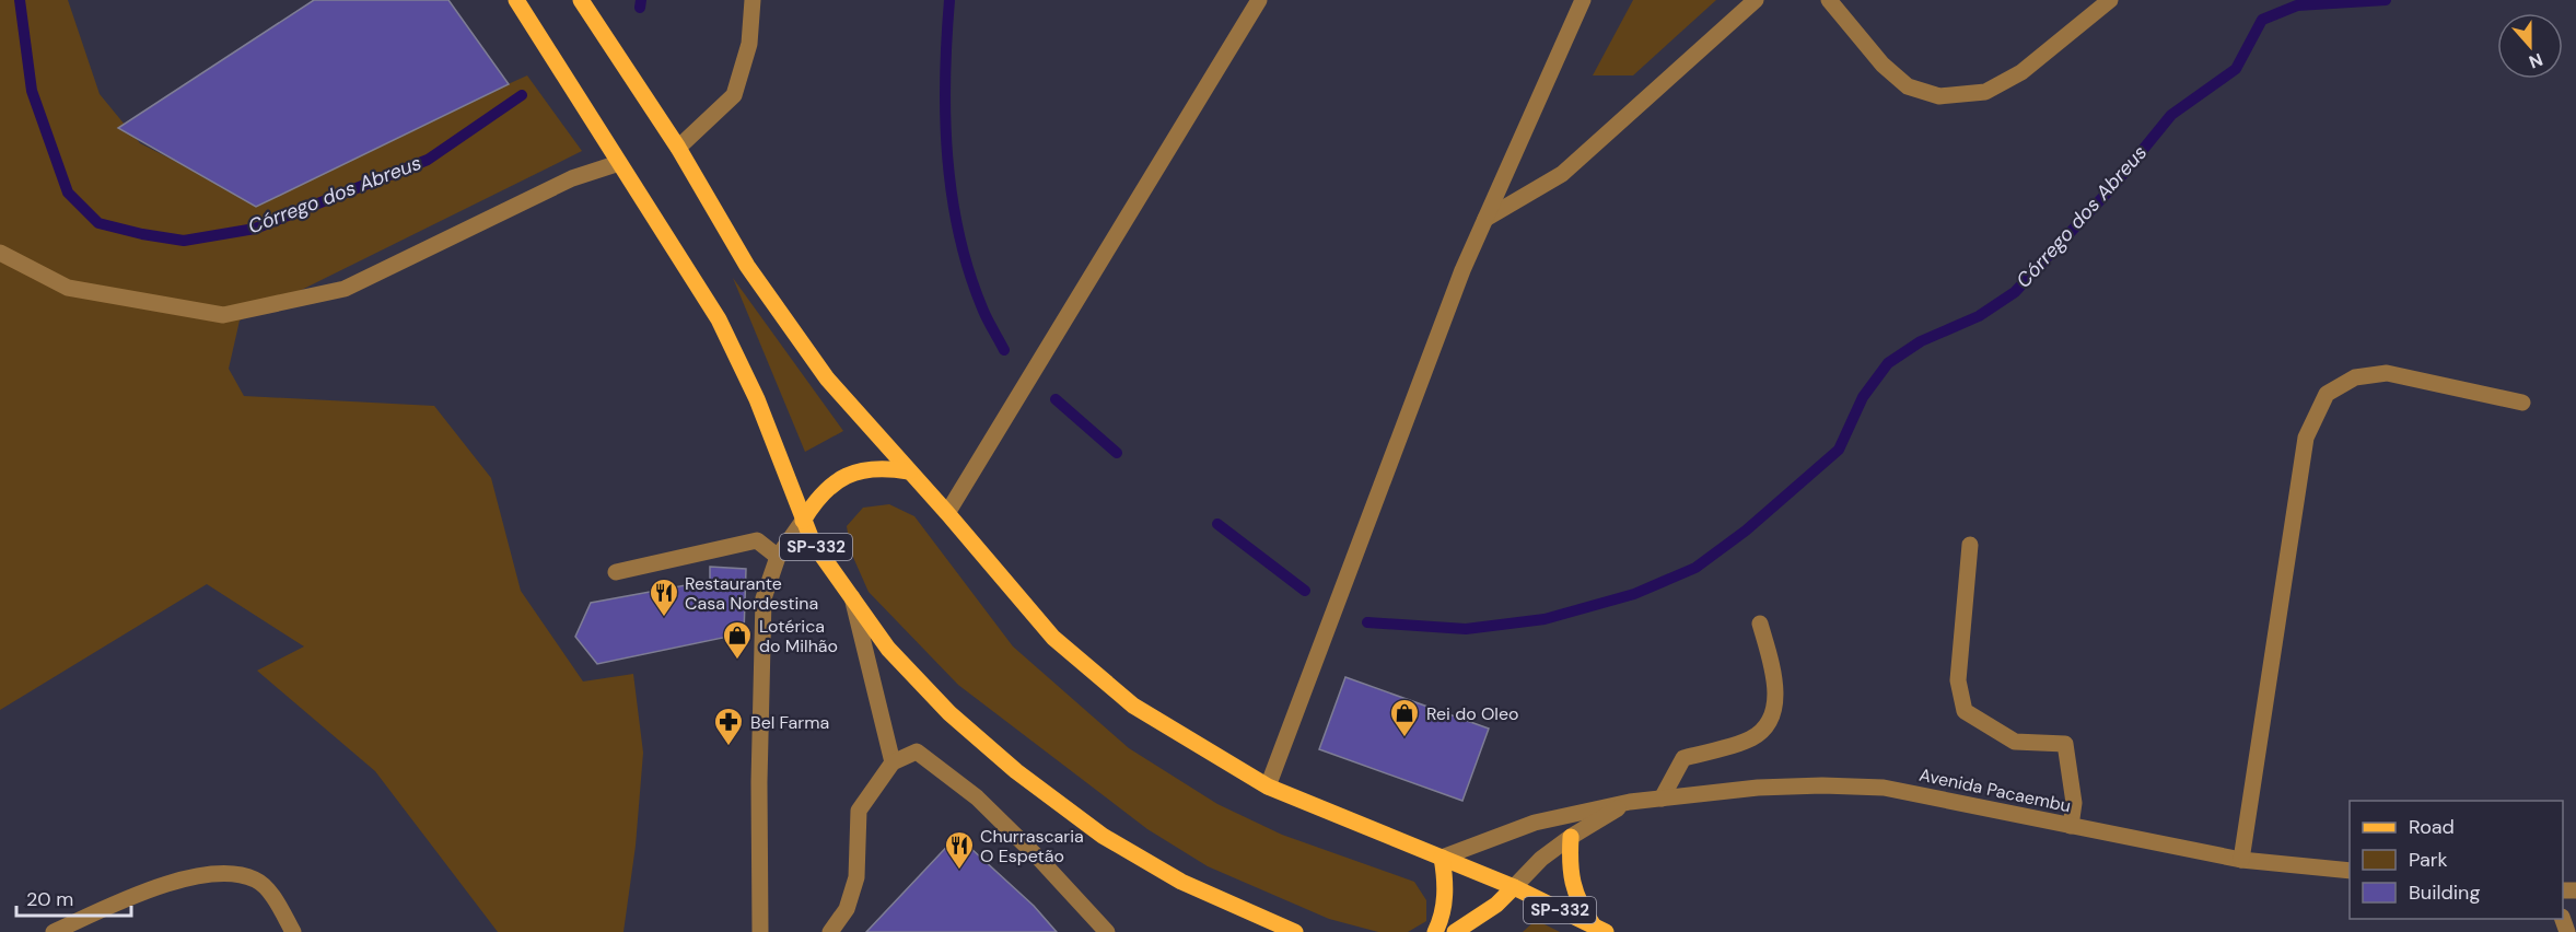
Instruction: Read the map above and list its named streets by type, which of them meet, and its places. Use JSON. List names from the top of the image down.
{
  "streets": {
    "main road": ["SP-332"],
    "street": ["Avenida Pacaembu"]
  },
  "crossings": [
    ["SP-332", "Avenida Pacaembu"]
  ],
  "water": ["Córrego dos Abreus"],
  "places": {
    "restaurant": ["Restaurante Casa Nordestina", "Churrascaria O Espetão"],
    "shop": ["Lotérica do Milhão", "Rei do Oleo"],
    "pharmacy": ["Bel Farma"]
  },
  "legend": ["Road", "Park", "Building"],
  "scale_bar": "20 m",
  "north": "bottom"
}
